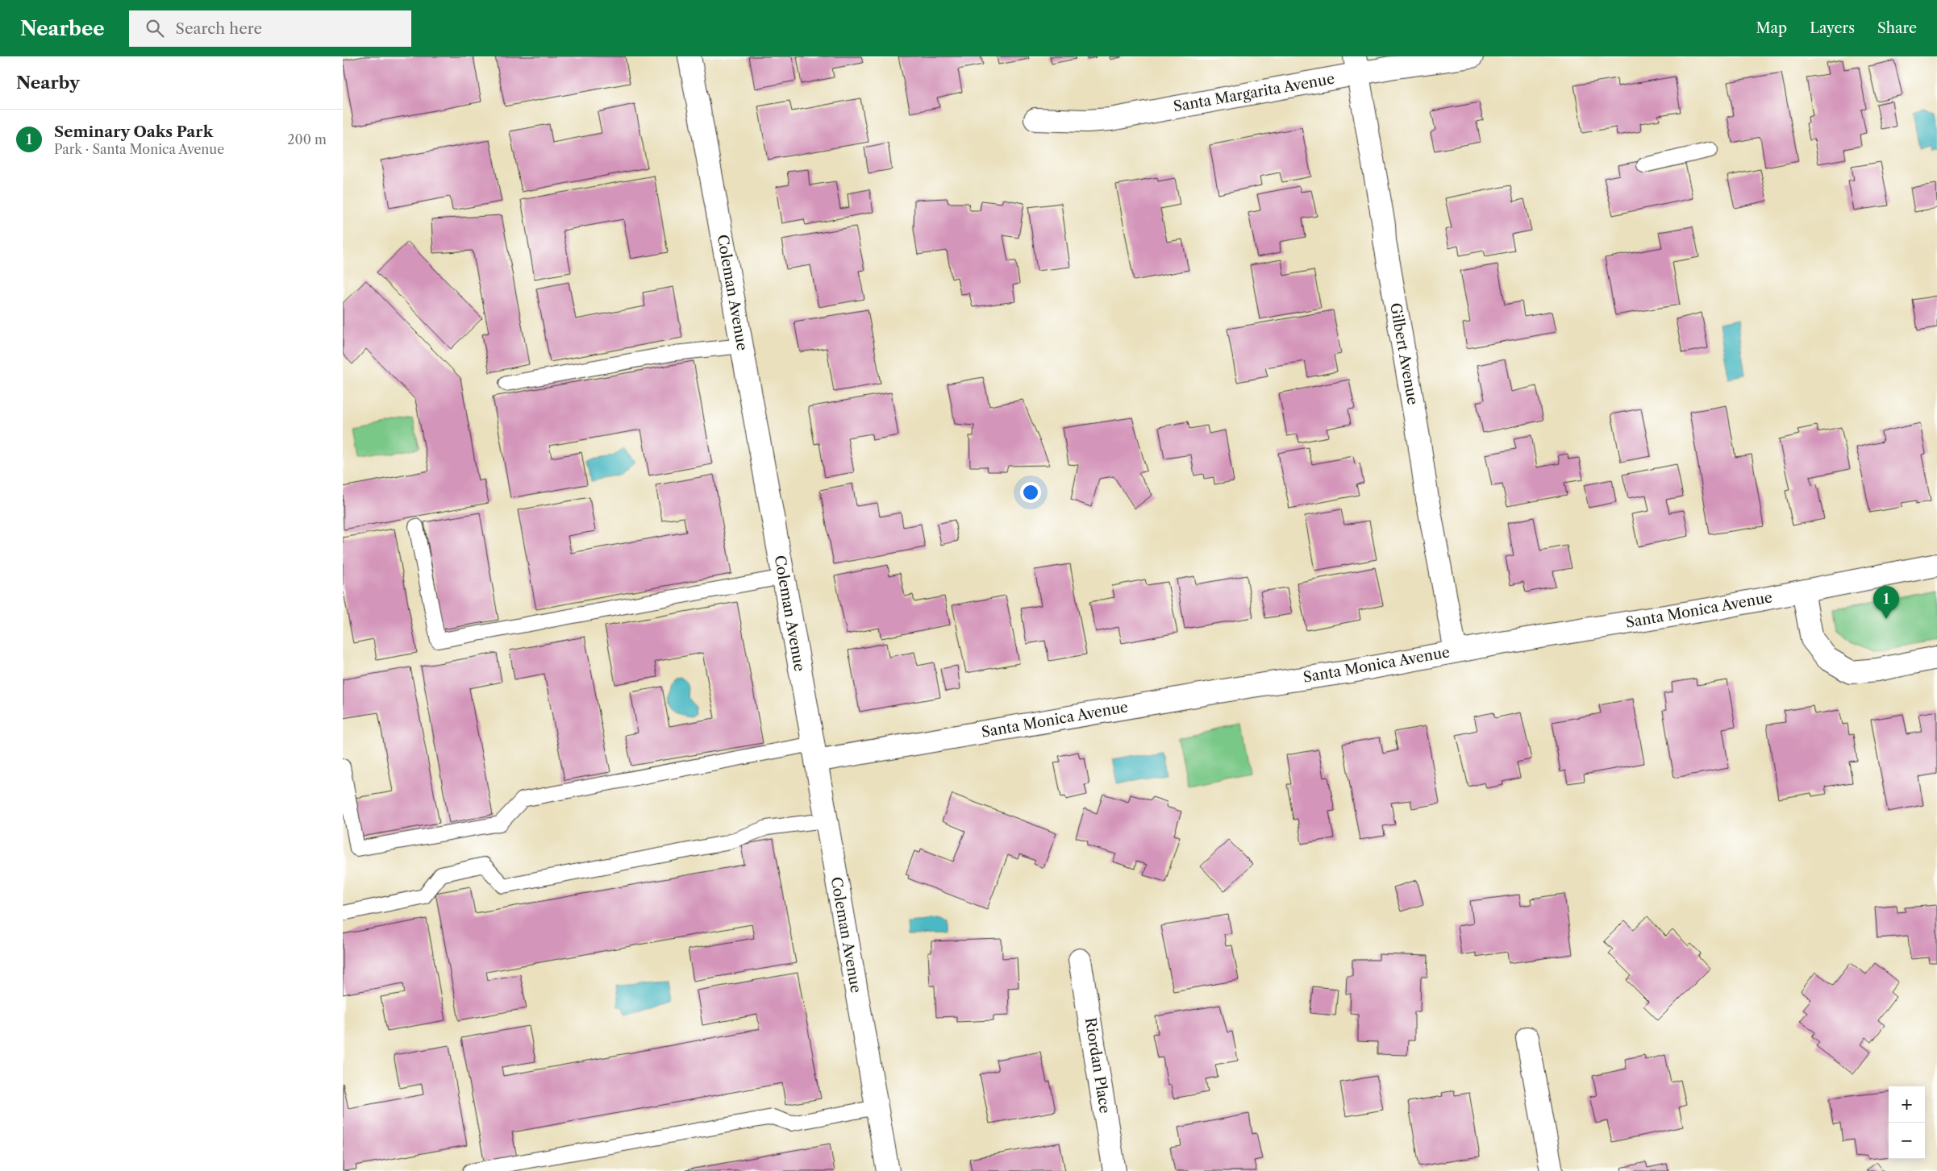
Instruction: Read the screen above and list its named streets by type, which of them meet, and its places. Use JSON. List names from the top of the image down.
{
  "streets": {
    "street": [
      "Santa Margarita Avenue",
      "Coleman Avenue",
      "Gilbert Avenue",
      "Santa Monica Avenue",
      "Riordan Place"
    ]
  },
  "crossings": [
    ["Santa Margarita Avenue", "Gilbert Avenue"],
    ["Coleman Avenue", "Santa Monica Avenue"],
    ["Gilbert Avenue", "Santa Monica Avenue"]
  ],
  "page": {
    "header": "Nearbee",
    "search": "Search here",
    "nav": ["Map", "Layers", "Share"],
    "heading": "Nearby",
    "list": [
      {
        "mark": "1",
        "name": "Seminary Oaks Park",
        "note": "Park · Santa Monica Avenue",
        "value": "200 m"
      }
    ],
    "pins": "1",
    "map_buttons": ["+", "−"]
  }
}
